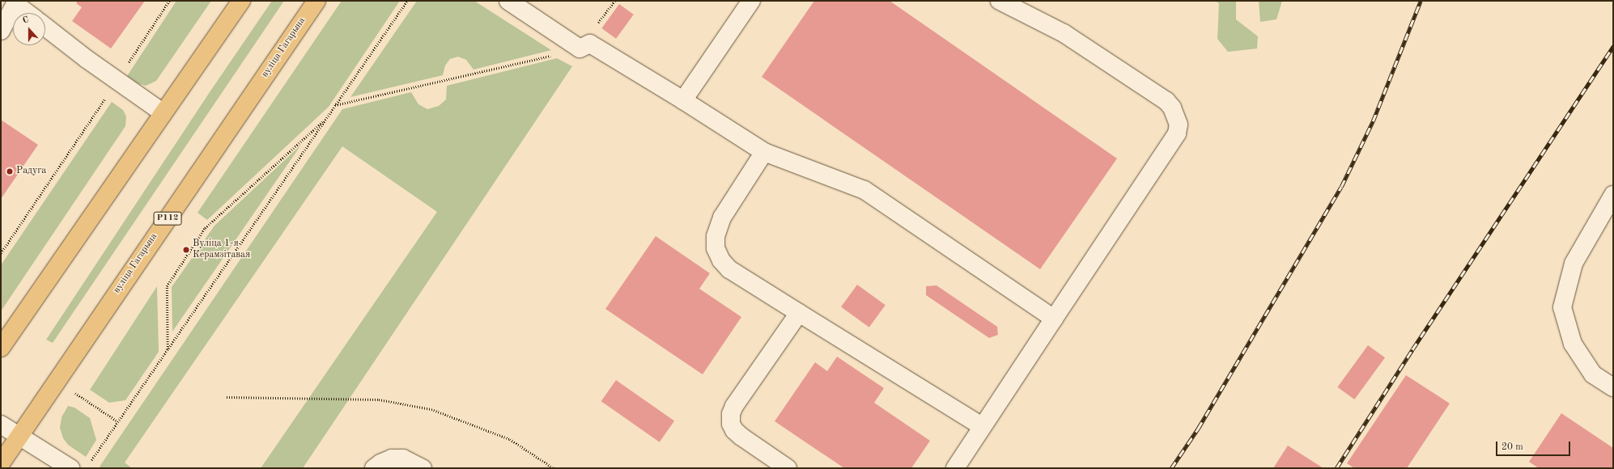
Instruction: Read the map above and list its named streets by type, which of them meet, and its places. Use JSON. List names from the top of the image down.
{
  "streets": {
    "main road": ["вуліца Гагарына", "Р112"]
  },
  "places": ["Радуга", "Вуліца 1-я Керамзітавая"],
  "scale_bar": "20 m",
  "north": "top"
}
